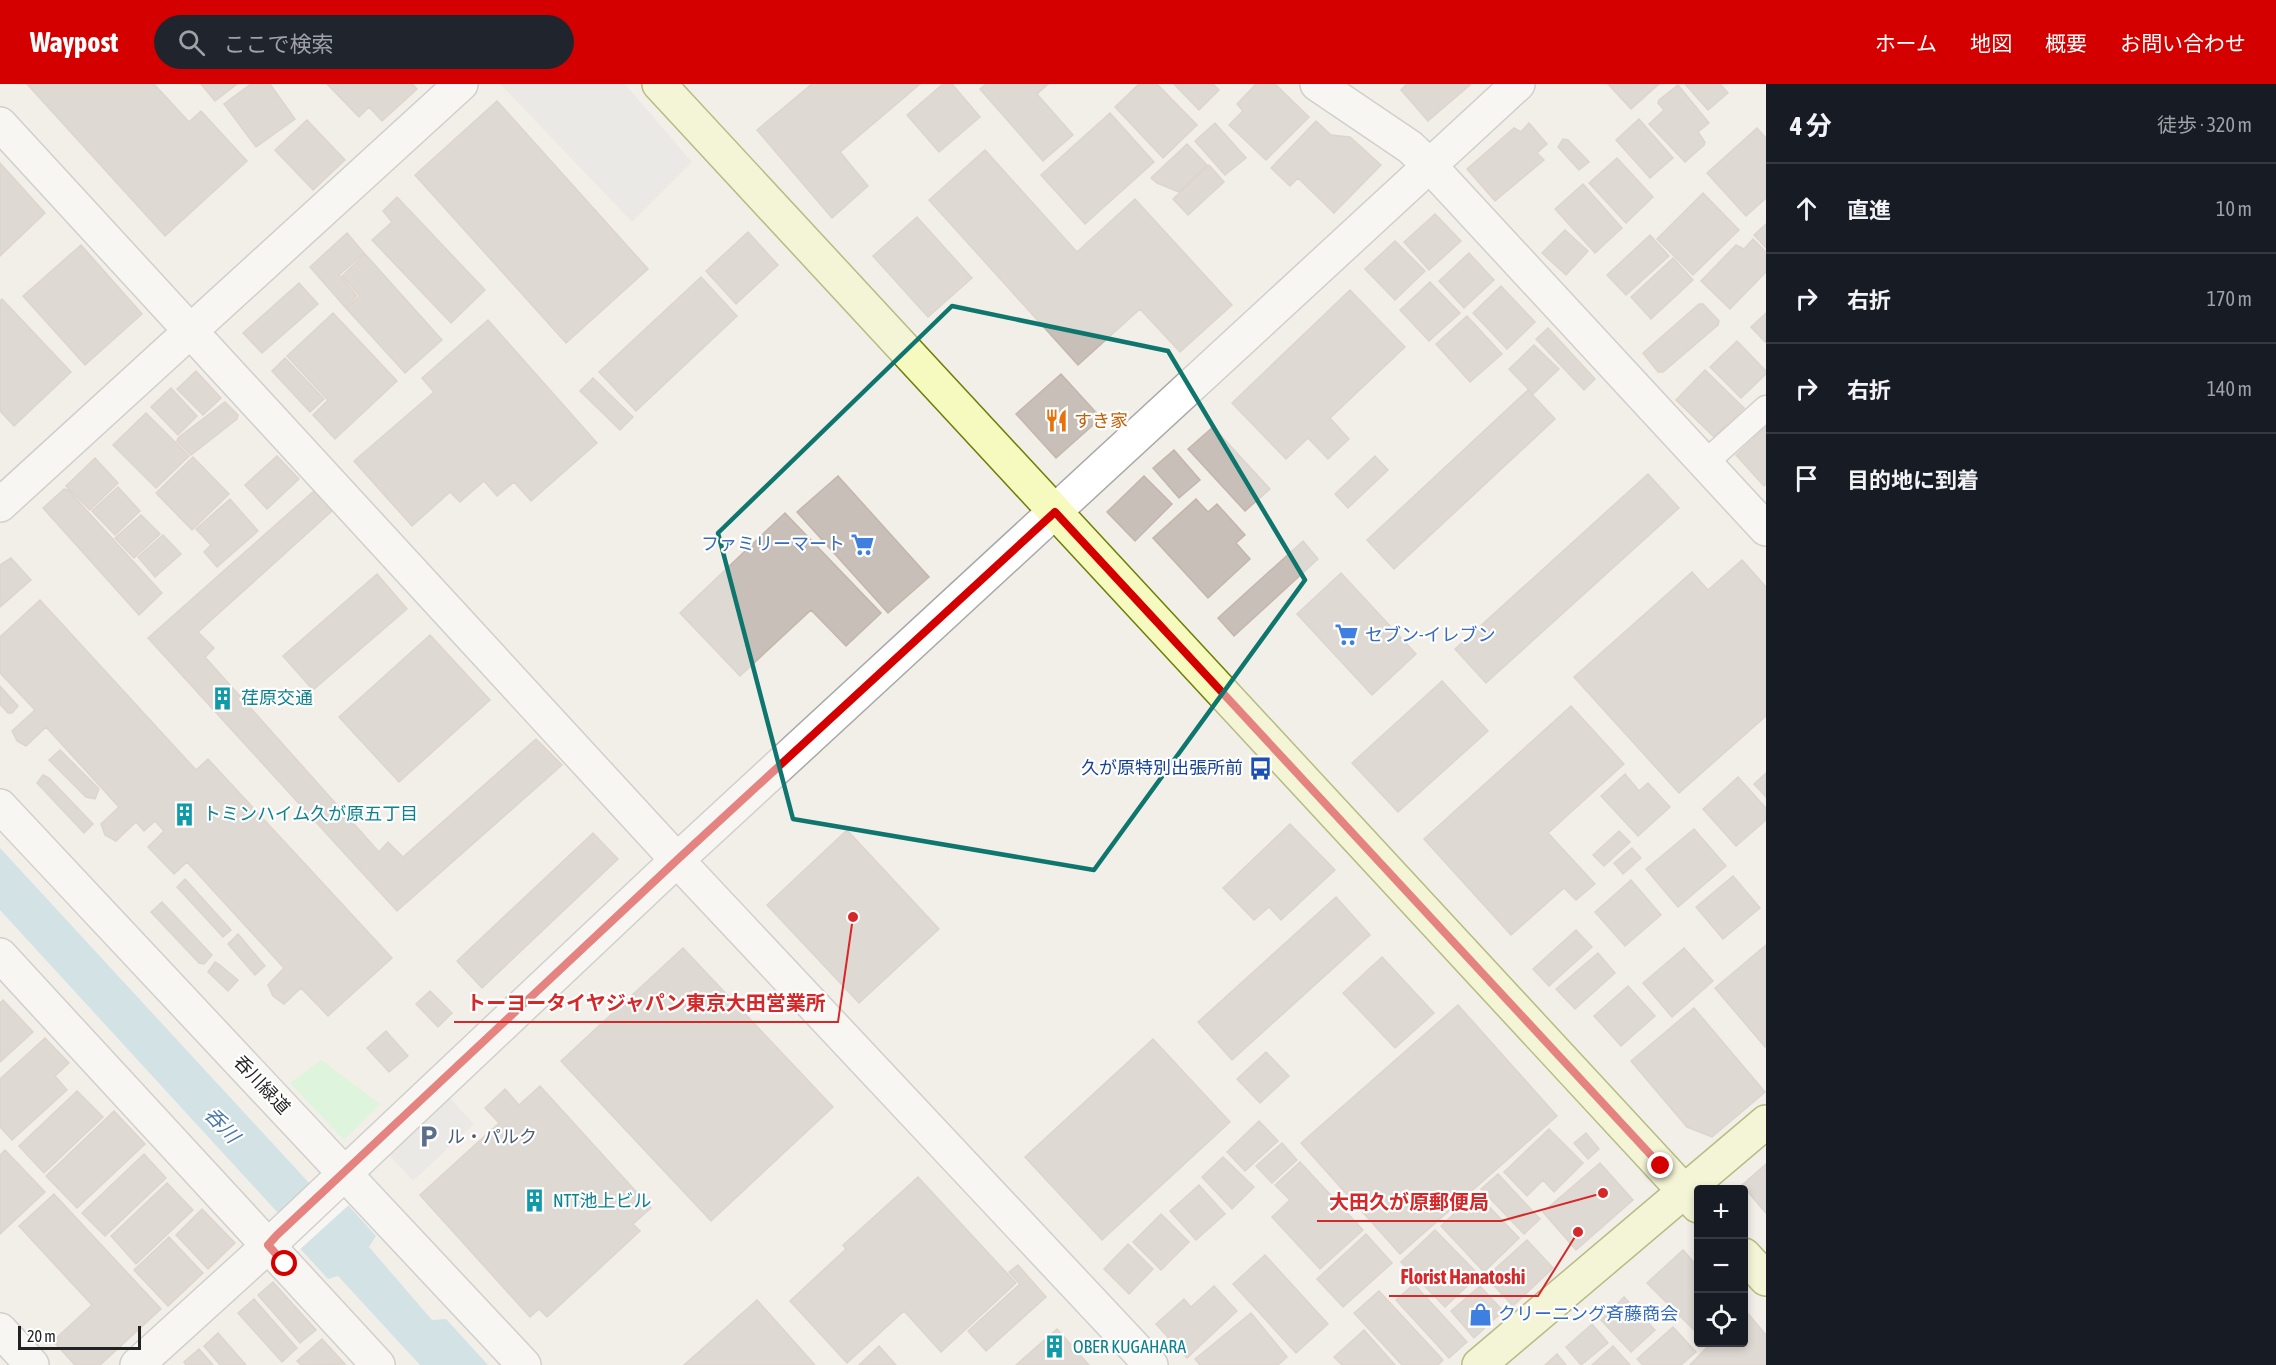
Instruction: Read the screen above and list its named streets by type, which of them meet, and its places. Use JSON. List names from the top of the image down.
{
  "streets": {
    "street": ["呑川緑道"]
  },
  "water": ["呑川"],
  "places": {
    "restaurant": ["すき家"],
    "supermarket": ["ファミリーマート", "セブン-イレブン"],
    "building": [
      "荏原交通",
      "トミンハイム久が原五丁目",
      "NTT池上ビル",
      "OBER KUGAHARA"
    ],
    "bus stop": ["久が原特別出張所前"],
    "other": ["トーヨータイヤジャパン東京大田営業所", "大田久が原郵便局", "Florist Hanatoshi"],
    "parking": ["ル・パルク"],
    "shop": ["クリーニング斉藤商会"]
  },
  "scale_bar": "20 m",
  "page": {
    "header": "Waypost",
    "search": "ここで検索",
    "nav": [
      "ホーム",
      "地図",
      "概要",
      "お問い合わせ"
    ],
    "heading": ["4 分", "徒歩 · 320 m"],
    "list": [
      ["直進", "10 m"],
      ["右折", "170 m"],
      ["右折", "140 m"],
      "目的地に到着"
    ],
    "map_buttons": ["+", "−"],
    "scale": "20 m"
  }
}
